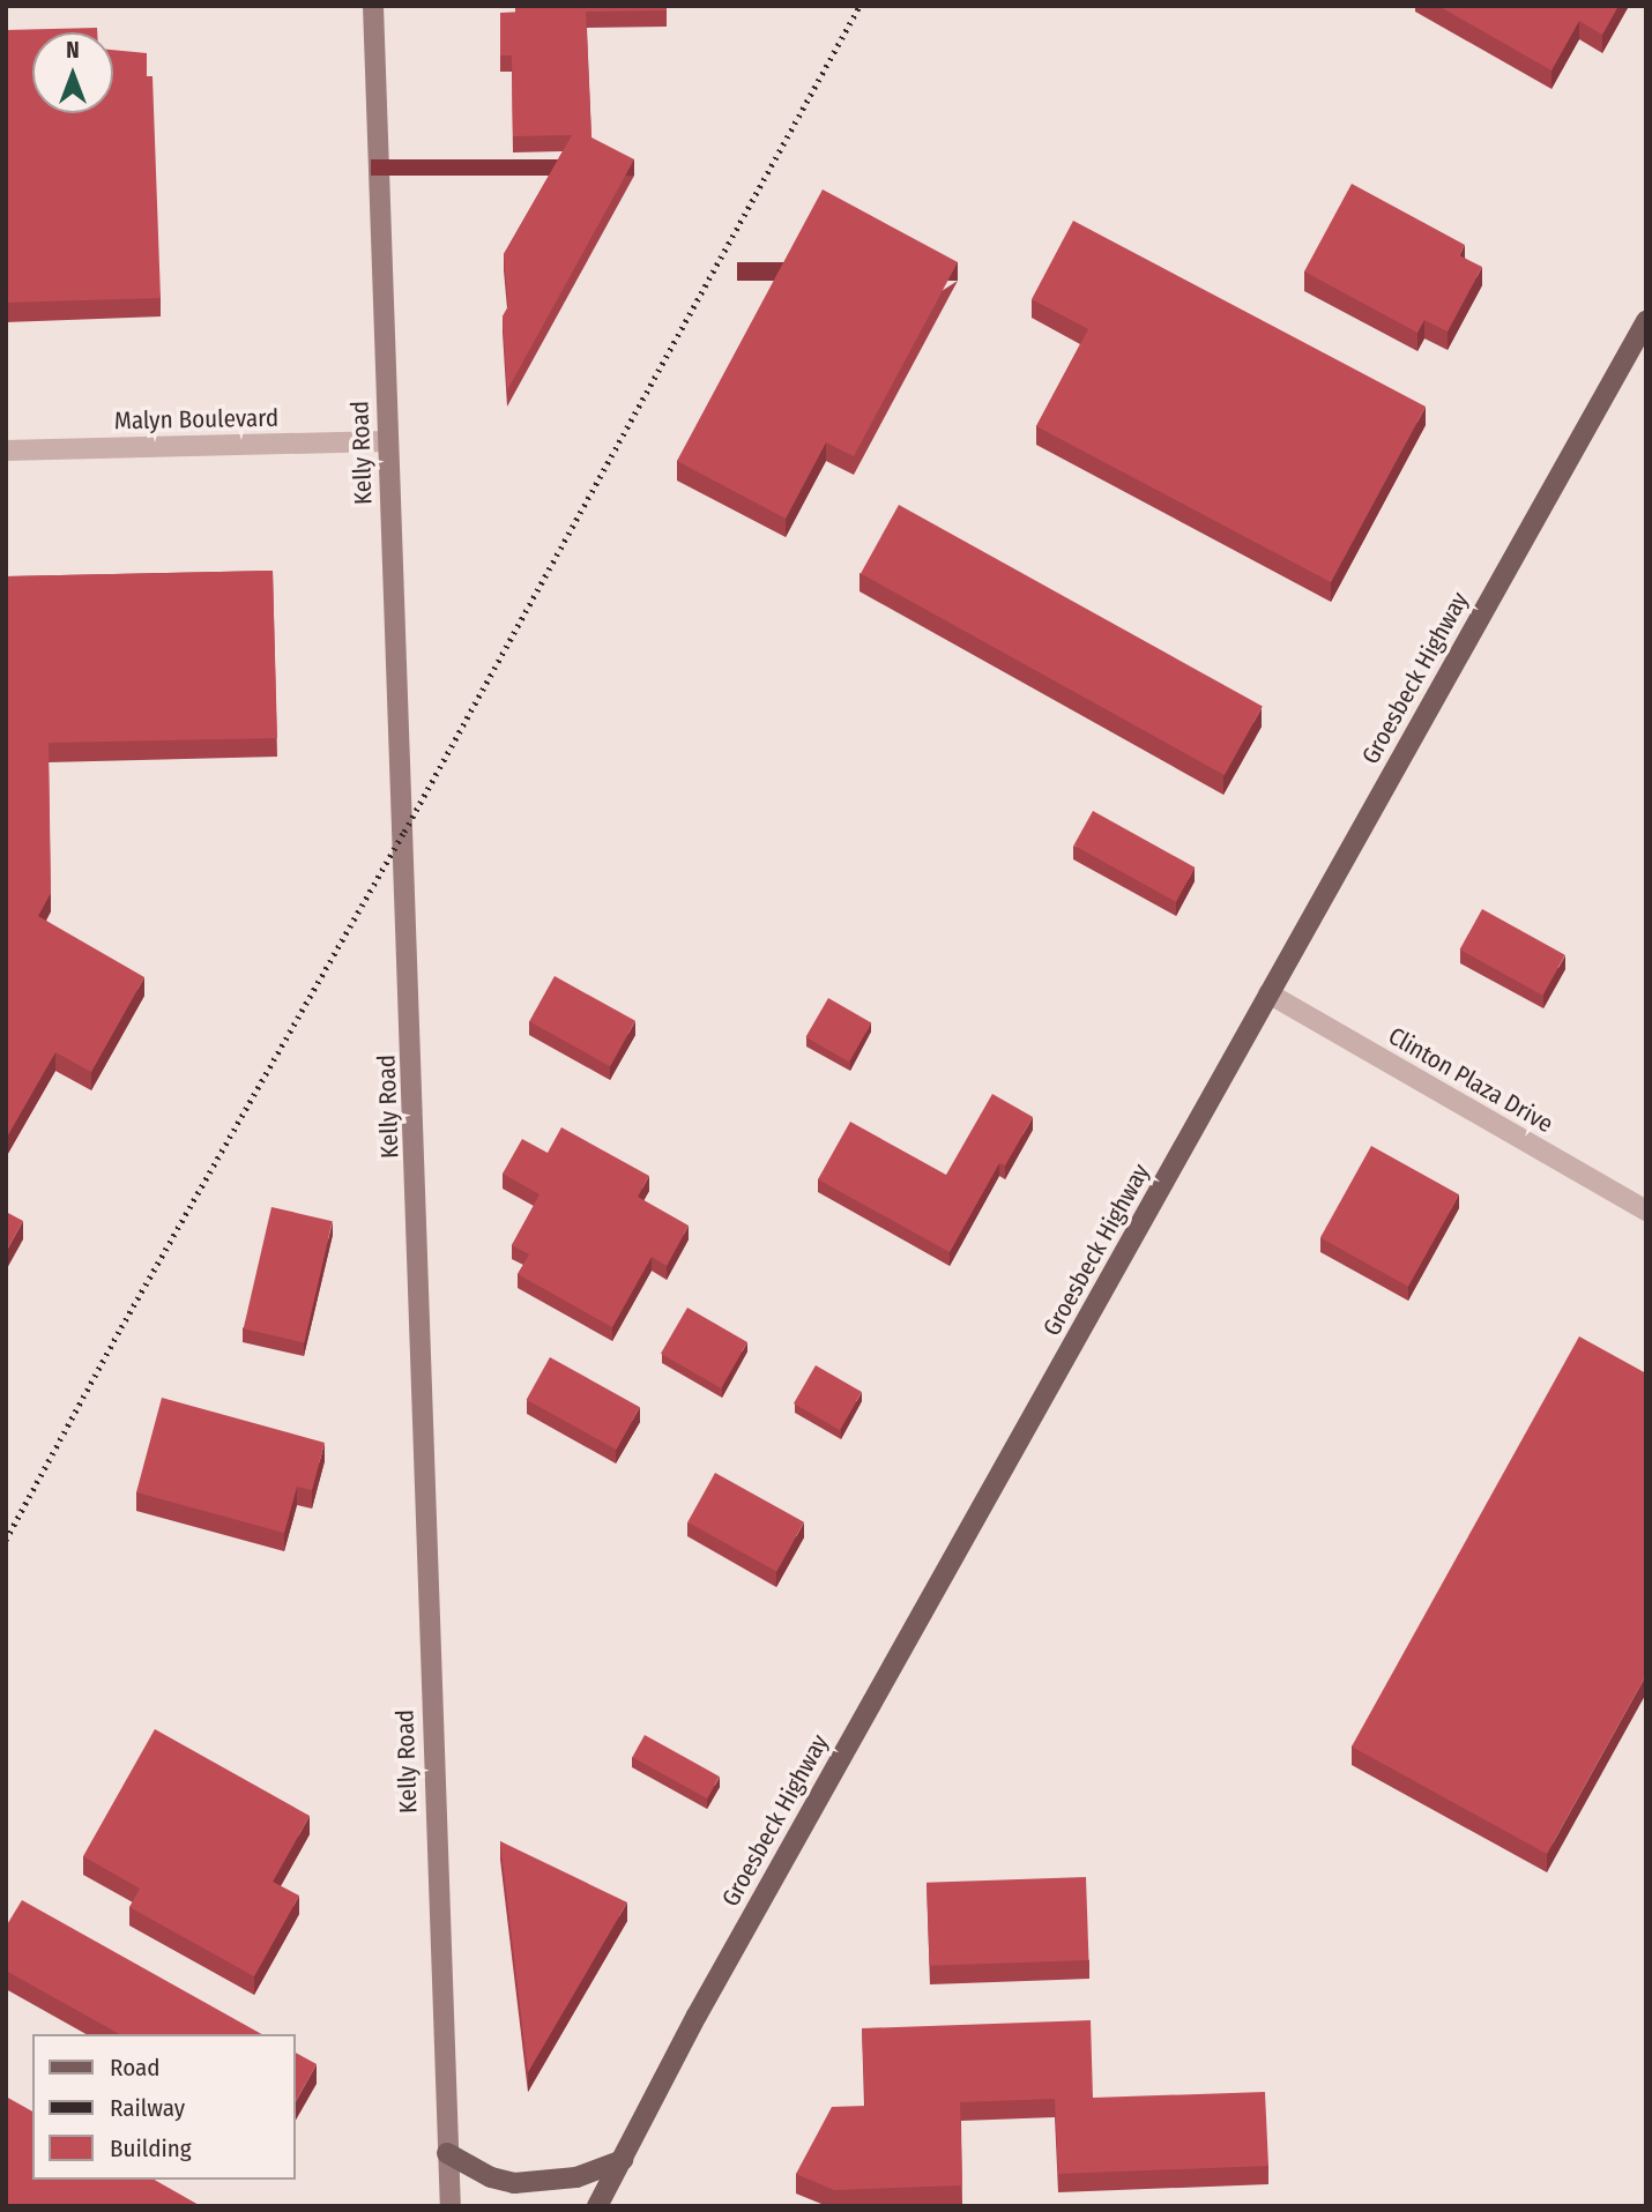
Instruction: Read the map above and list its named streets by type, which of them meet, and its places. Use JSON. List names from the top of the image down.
{
  "streets": {
    "main road": ["Groesbeck Highway"],
    "street": ["Malyn Boulevard", "Kelly Road", "Clinton Plaza Drive"]
  },
  "crossings": [
    ["Malyn Boulevard", "Kelly Road"],
    ["Groesbeck Highway", "Clinton Plaza Drive"]
  ],
  "legend": ["Road", "Railway", "Building"],
  "north": "top"
}
